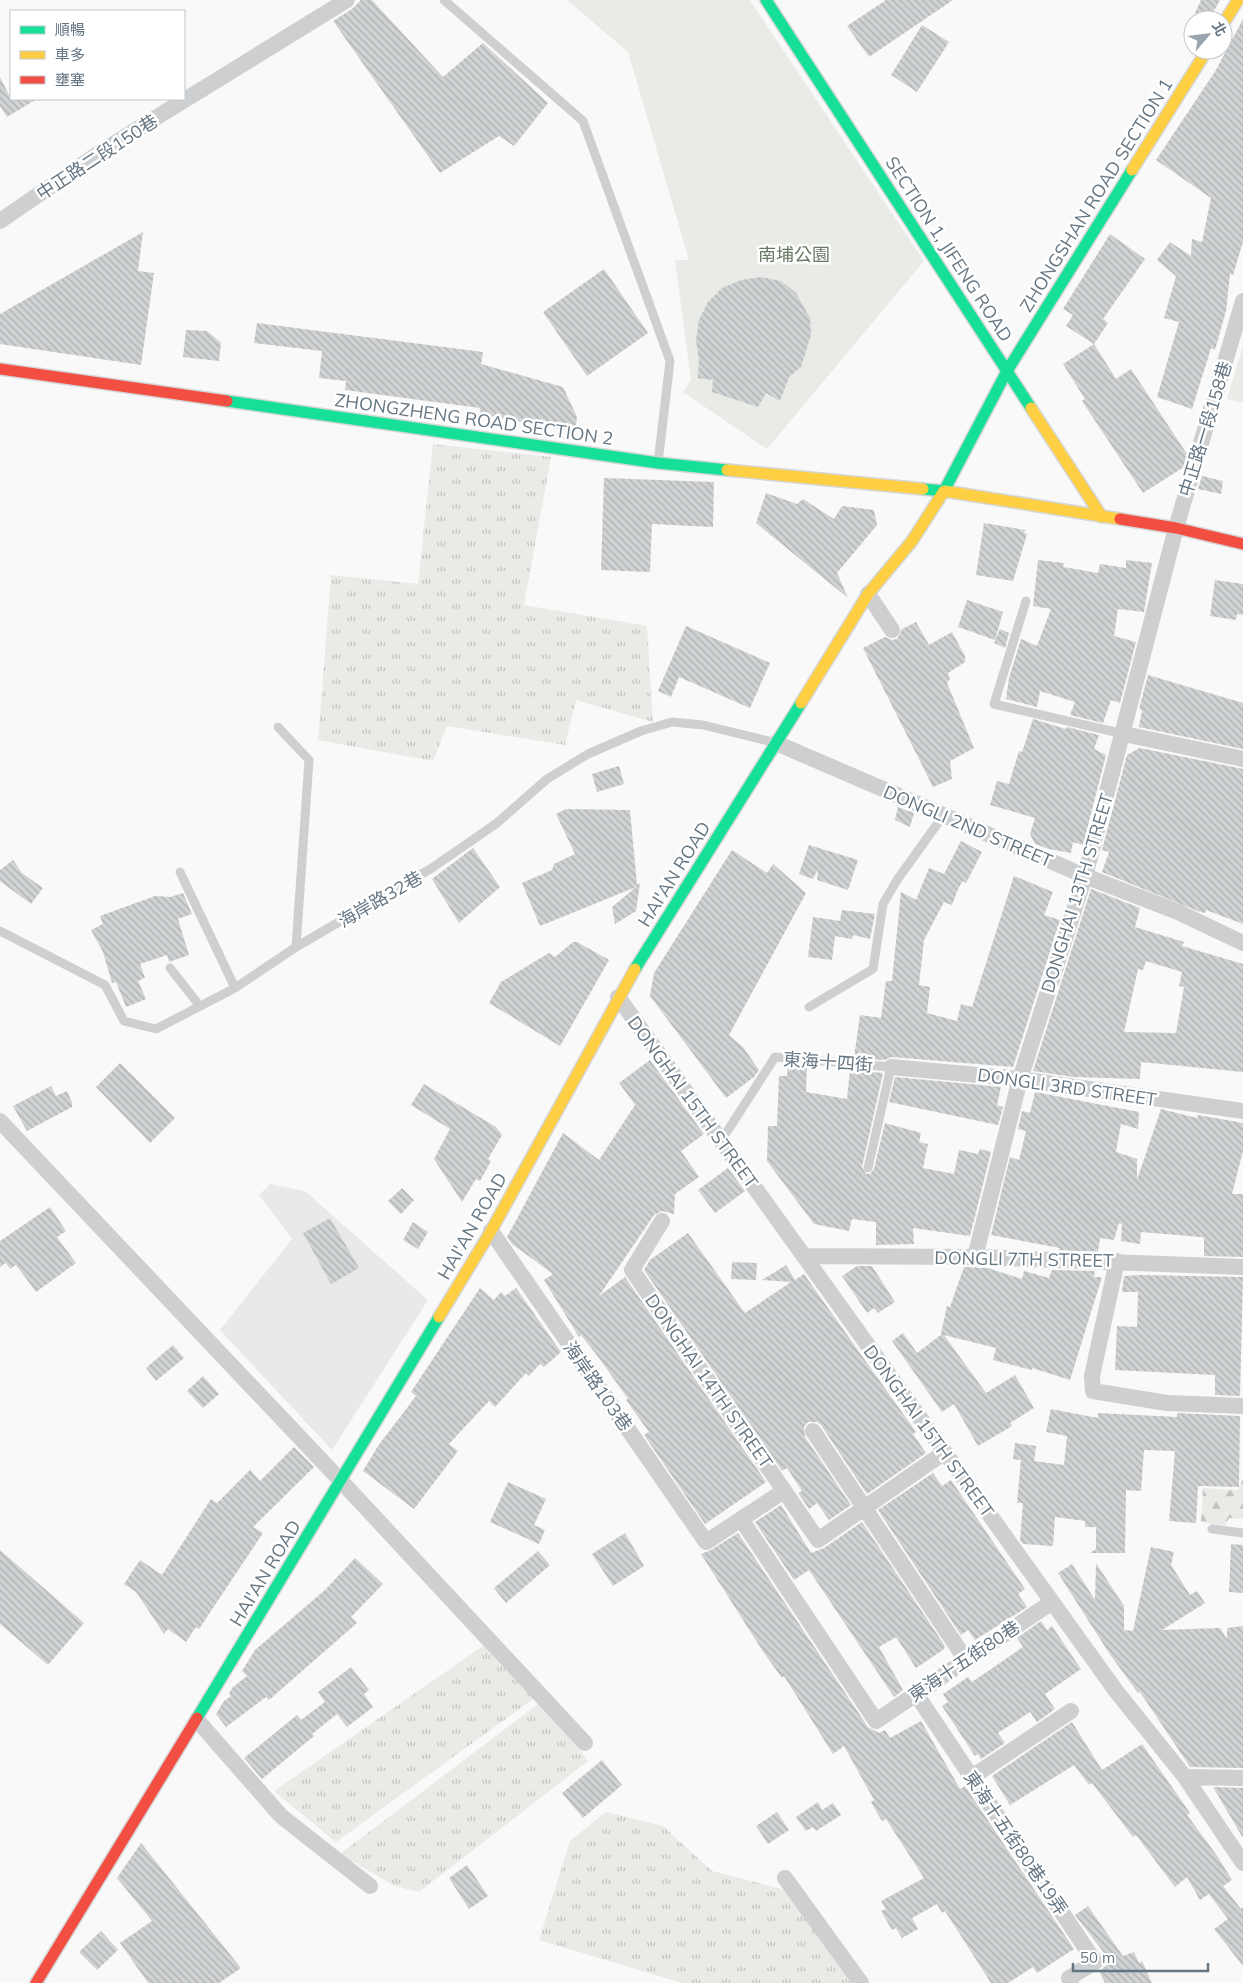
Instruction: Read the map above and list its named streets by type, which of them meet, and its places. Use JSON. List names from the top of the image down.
{
  "streets": {
    "main road": [
      "ZHONGSHAN ROAD SECTION 1",
      "SECTION 1, JIFENG ROAD",
      "ZHONGZHENG ROAD SECTION 2",
      "HAI'AN ROAD"
    ],
    "street": [
      "中正路二段150巷",
      "中正路一段158巷",
      "DONGLI 2ND STREET",
      "DONGHAI 13TH STREET",
      "DONGLI 3RD STREET",
      "DONGHAI 15TH STREET",
      "DONGLI 7TH STREET",
      "DONGHAI 14TH STREET",
      "海岸路103巷",
      "東海十五街80巷",
      "東海十五街80巷19弄"
    ],
    "lane": ["海岸路32巷", "東海十四街"]
  },
  "crossings": [
    ["ZHONGSHAN ROAD SECTION 1", "SECTION 1, JIFENG ROAD"],
    ["ZHONGSHAN ROAD SECTION 1", "ZHONGZHENG ROAD SECTION 2"],
    ["ZHONGSHAN ROAD SECTION 1", "HAI'AN ROAD"],
    ["SECTION 1, JIFENG ROAD", "ZHONGZHENG ROAD SECTION 2"],
    ["ZHONGZHENG ROAD SECTION 2", "中正路一段158巷"],
    ["ZHONGZHENG ROAD SECTION 2", "HAI'AN ROAD"],
    ["ZHONGZHENG ROAD SECTION 2", "DONGHAI 13TH STREET"],
    ["中正路一段158巷", "DONGHAI 13TH STREET"],
    ["DONGLI 2ND STREET", "HAI'AN ROAD"],
    ["DONGLI 2ND STREET", "DONGHAI 13TH STREET"],
    ["DONGLI 2ND STREET", "海岸路32巷"],
    ["HAI'AN ROAD", "海岸路32巷"],
    ["HAI'AN ROAD", "DONGHAI 15TH STREET"],
    ["HAI'AN ROAD", "海岸路103巷"],
    ["DONGHAI 13TH STREET", "DONGLI 3RD STREET"],
    ["DONGHAI 13TH STREET", "DONGLI 7TH STREET"],
    ["東海十四街", "DONGLI 3RD STREET"],
    ["東海十四街", "DONGHAI 15TH STREET"],
    ["DONGHAI 15TH STREET", "DONGLI 7TH STREET"],
    ["DONGHAI 15TH STREET", "東海十五街80巷"],
    ["海岸路103巷", "東海十五街80巷"],
    ["東海十五街80巷", "東海十五街80巷19弄"]
  ],
  "parks": ["南埔公園"],
  "legend": ["順暢", "車多", "壅塞"],
  "scale_bar": "50 m",
  "north": "top right"
}
